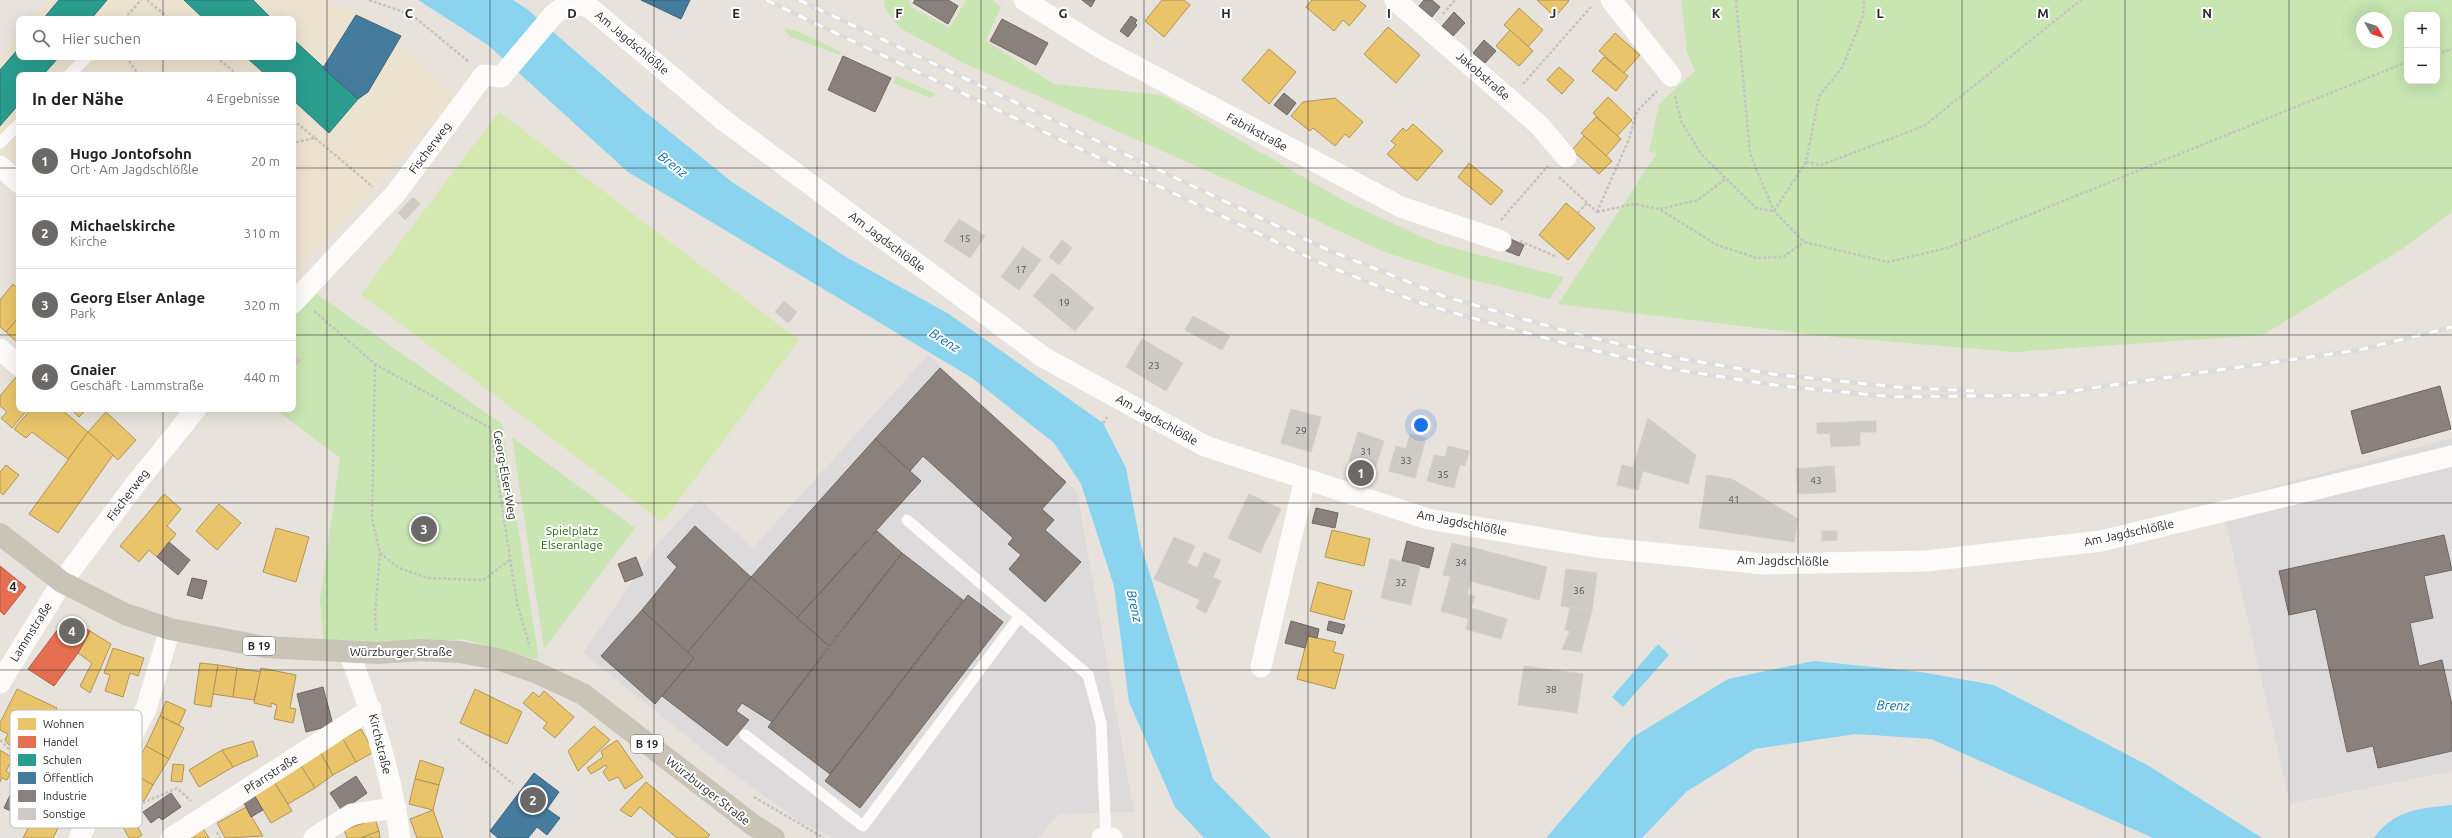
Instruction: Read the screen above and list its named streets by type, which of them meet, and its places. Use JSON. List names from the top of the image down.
{
  "streets": {
    "main road": ["B 19", "Würzburger Straße"],
    "street": [
      "Am Jagdschlößle",
      "Jakobstraße",
      "Fabrikstraße",
      "Fischerweg",
      "Lammstraße",
      "Kirchstraße",
      "Pfarrstraße"
    ],
    "path": ["Georg-Elser-Weg"]
  },
  "crossings": [
    ["Am Jagdschlößle", "Fischerweg"],
    ["Fischerweg", "Georg-Elser-Weg"],
    ["Fischerweg", "Lammstraße"],
    ["Fischerweg", "Würzburger Straße"],
    ["Georg-Elser-Weg", "Würzburger Straße"],
    ["Lammstraße", "Würzburger Straße"],
    ["Würzburger Straße", "Kirchstraße"],
    ["Kirchstraße", "Pfarrstraße"]
  ],
  "water": ["Brenz"],
  "parks": ["Spielplatz Elseranlage"],
  "house_numbers": [
    "15",
    "17",
    "19",
    "23",
    "29",
    "31",
    "33",
    "35",
    "43",
    "41",
    "34",
    "32",
    "36",
    "38"
  ],
  "legend": [
    "Wohnen",
    "Handel",
    "Schulen",
    "Öffentlich",
    "Industrie",
    "Sonstige"
  ],
  "north": "bottom right",
  "page": {
    "map_buttons": ["+", "−"],
    "search": "Hier suchen",
    "heading": ["In der Nähe", "4 Ergebnisse"],
    "list": [
      {
        "mark": "1",
        "name": "Hugo Jontofsohn",
        "note": "Ort · Am Jagdschlößle",
        "value": "20 m"
      },
      {
        "mark": "2",
        "name": "Michaelskirche",
        "note": "Kirche",
        "value": "310 m"
      },
      {
        "mark": "3",
        "name": "Georg Elser Anlage",
        "note": "Park",
        "value": "320 m"
      },
      {
        "mark": "4",
        "name": "Gnaier",
        "note": "Geschäft · Lammstraße",
        "value": "440 m"
      }
    ],
    "pins": [
      "1",
      "3",
      "4",
      "2"
    ]
  },
  "grid": {
    "columns": [
      "C",
      "D",
      "E",
      "F",
      "G",
      "H",
      "I",
      "J",
      "K",
      "L",
      "M",
      "N"
    ],
    "rows": ["4"]
  }
}
